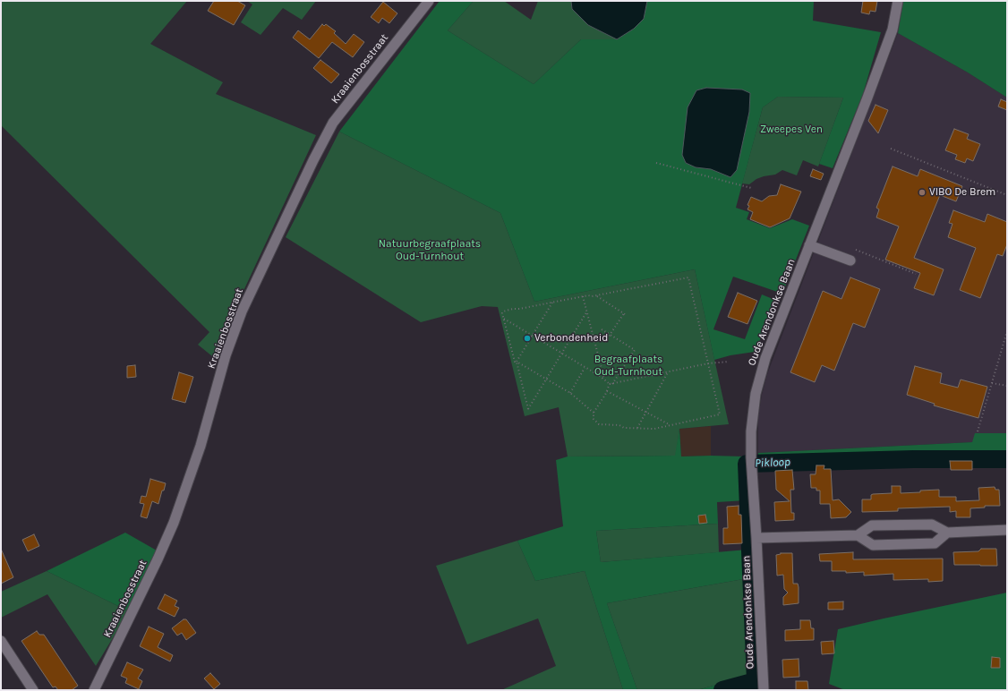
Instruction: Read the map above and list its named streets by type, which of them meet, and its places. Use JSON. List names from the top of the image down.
{
  "streets": {
    "street": ["Kraaienbosstraat", "Oude Arendonkse Baan"]
  },
  "water": ["Pikloop"],
  "parks": ["Zweepes Ven", "Natuurbegraafplaats Oud-Turnhout", "Begraafplaats Oud-Turnhout"],
  "places": ["VIBO De Brem", "Verbondenheid"]
}
